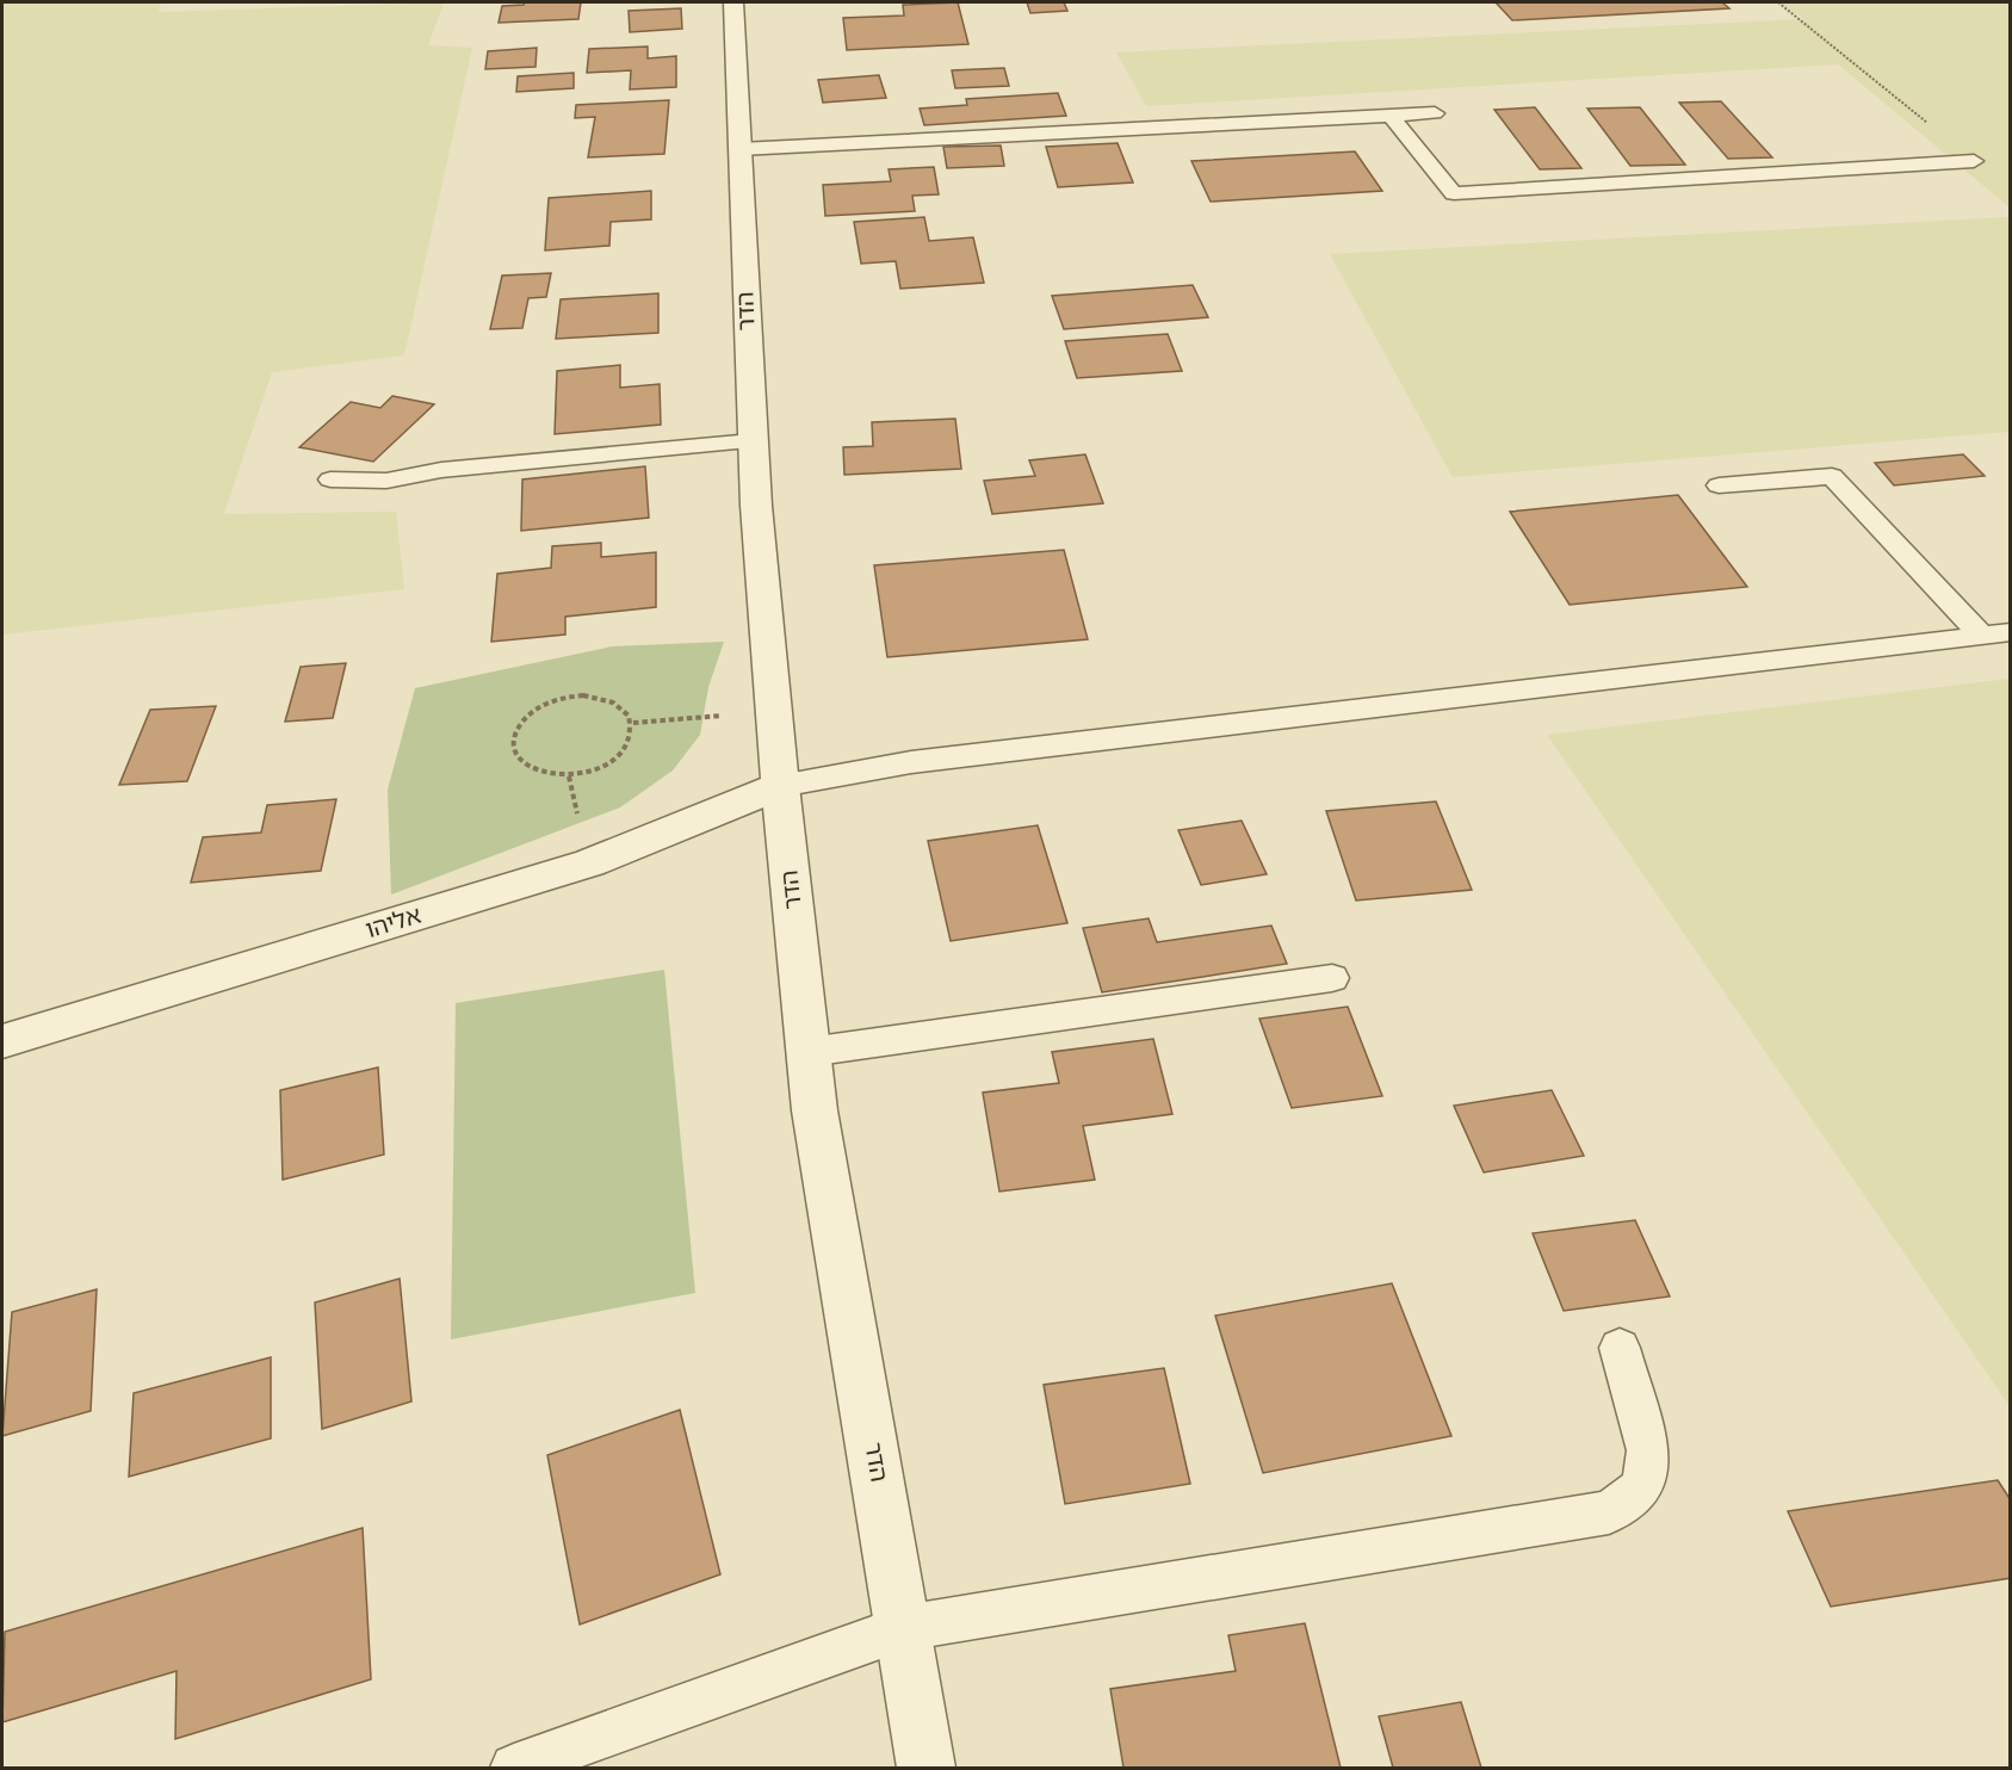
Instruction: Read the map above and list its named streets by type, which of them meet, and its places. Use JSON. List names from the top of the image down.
{
  "streets": {
    "street": ["הדר", "אליהו"]
  },
  "crossings": [
    ["הדר", "אליהו"]
  ]
}
